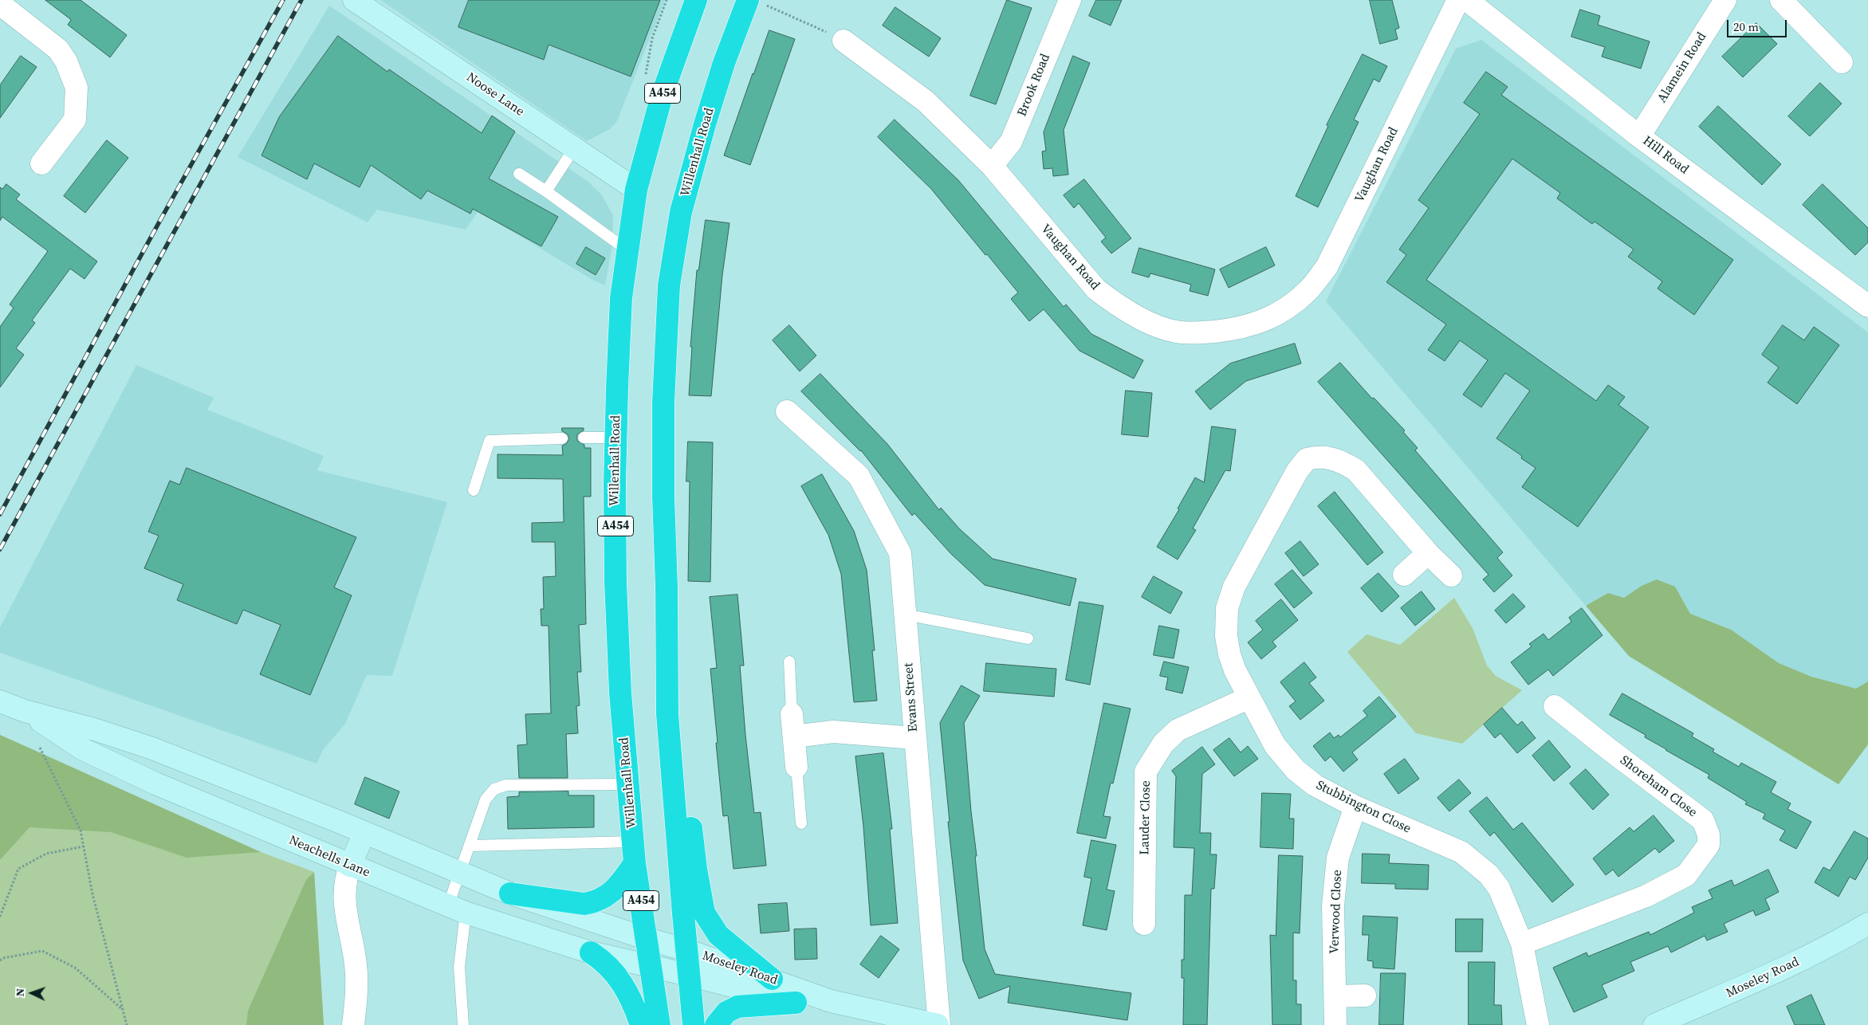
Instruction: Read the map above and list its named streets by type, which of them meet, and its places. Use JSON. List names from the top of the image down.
{
  "streets": {
    "highway": ["A454", "Willenhall Road"],
    "street": [
      "Alamein Road",
      "Brook Road",
      "Noose Lane",
      "Hill Road",
      "Vaughan Road",
      "Evans Street",
      "Shoreham Close",
      "Stubbington Close",
      "Lauder Close",
      "Neachells Lane",
      "Verwood Close",
      "Moseley Road"
    ]
  },
  "crossings": [
    ["Alamein Road", "Hill Road"],
    ["Brook Road", "Vaughan Road"],
    ["Noose Lane", "Willenhall Road"],
    ["Willenhall Road", "Neachells Lane"],
    ["Willenhall Road", "Moseley Road"],
    ["Evans Street", "Moseley Road"],
    ["Shoreham Close", "Stubbington Close"],
    ["Stubbington Close", "Lauder Close"],
    ["Stubbington Close", "Verwood Close"],
    ["Neachells Lane", "Moseley Road"]
  ],
  "scale_bar": "20 m",
  "north": "left"
}
